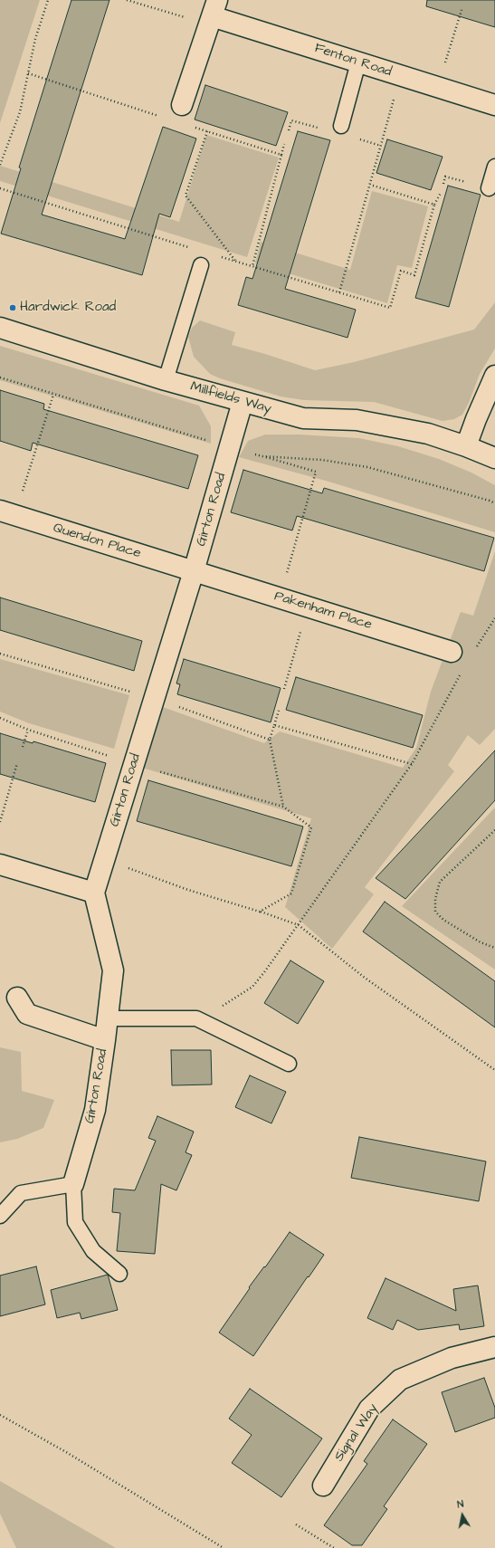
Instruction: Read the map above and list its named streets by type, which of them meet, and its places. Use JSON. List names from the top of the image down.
{
  "streets": {
    "street": [
      "Fenton Road",
      "Millfields Way",
      "Girton Road",
      "Quendon Place",
      "Pakenham Place",
      "Signal Way"
    ]
  },
  "crossings": [
    ["Millfields Way", "Girton Road"],
    ["Girton Road", "Quendon Place"],
    ["Girton Road", "Pakenham Place"],
    ["Quendon Place", "Pakenham Place"]
  ],
  "places": ["Hardwick Road"],
  "north": "top"
}
